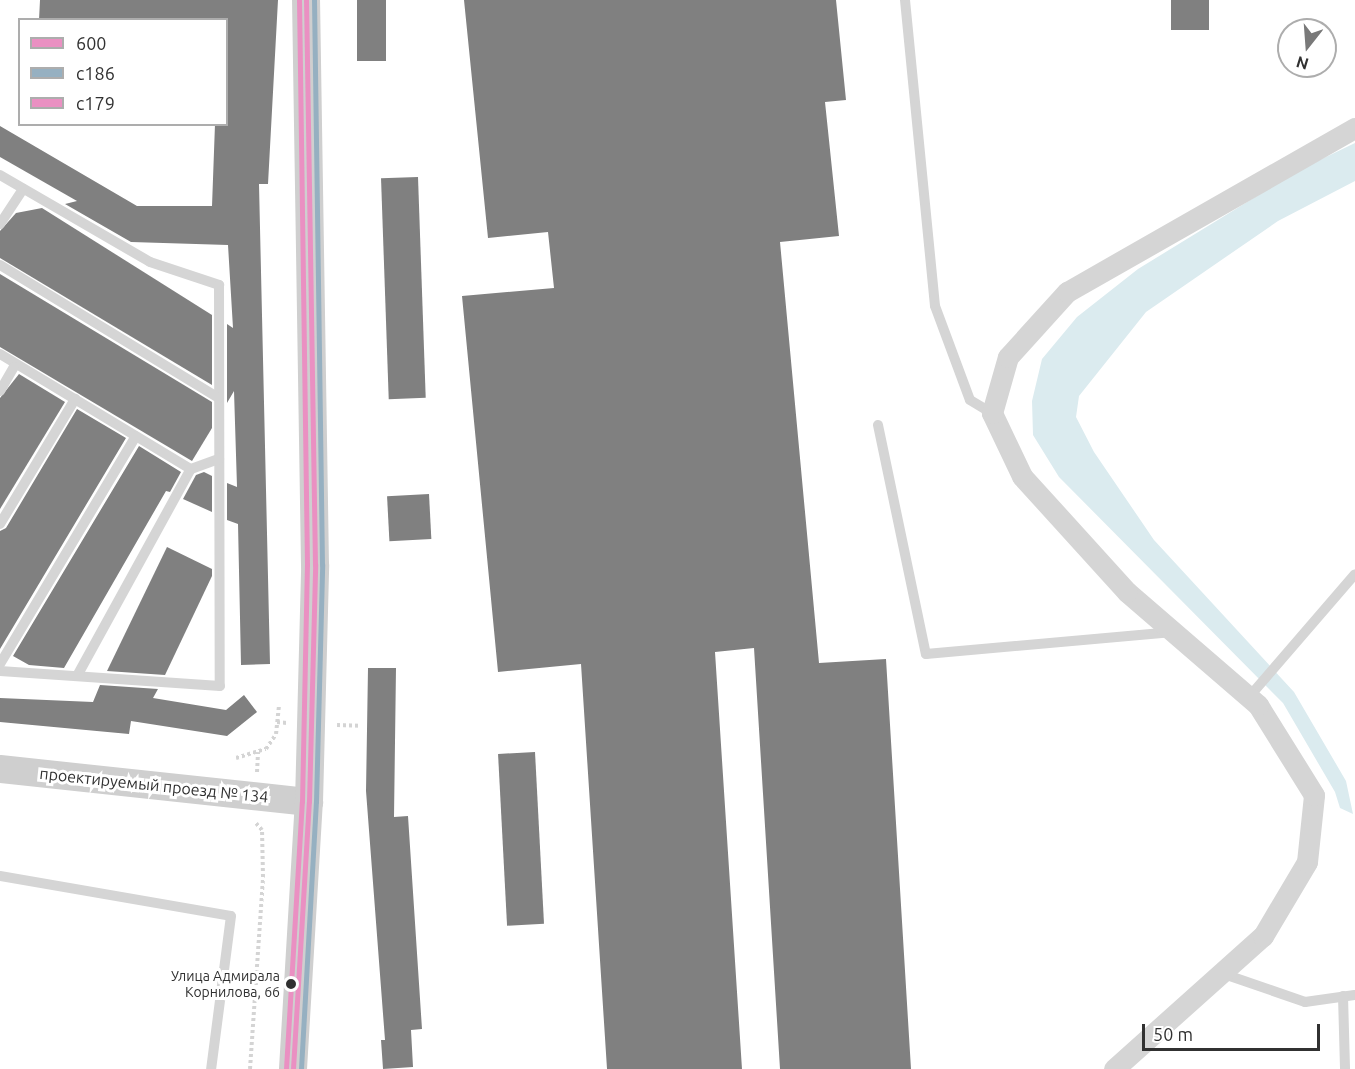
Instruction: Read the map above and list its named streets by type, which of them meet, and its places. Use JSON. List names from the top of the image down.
{
  "streets": {
    "main road": ["проектируемый проезд № 134"]
  },
  "places": ["Улица Адмирала Корнилова, 66"],
  "lines": ["transit line 600", "transit line с186", "transit line с179"],
  "legend": ["600", "с186", "с179"],
  "scale_bar": "50 m",
  "north": "bottom"
}
